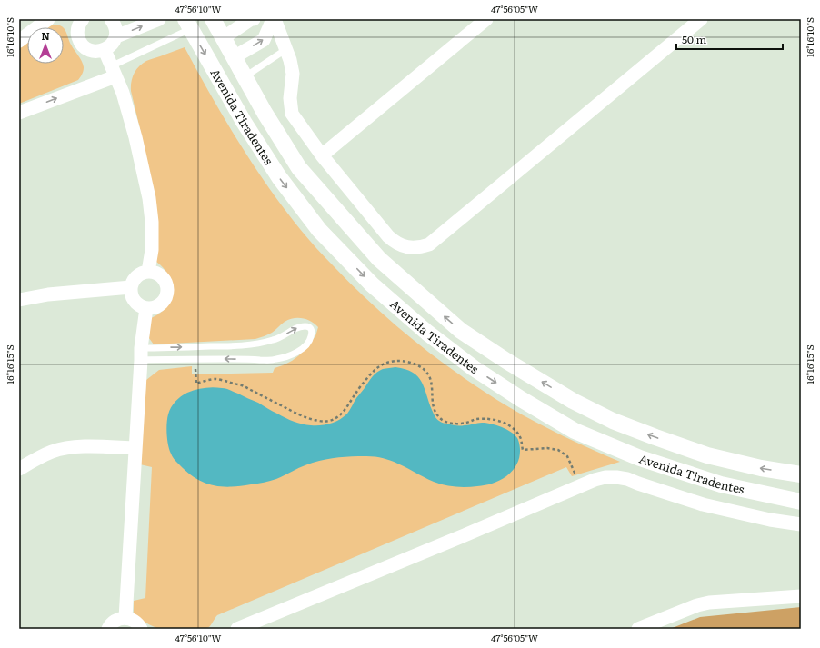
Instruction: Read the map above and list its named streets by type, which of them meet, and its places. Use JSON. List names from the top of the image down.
{
  "streets": {
    "street": ["Avenida Tiradentes"]
  },
  "scale_bar": "50 m",
  "north": "top",
  "coordinates": [
    "47°56'10\"W",
    "47°56'05\"W",
    "16°16'10\"S",
    "16°16'15\"S"
  ]
}
